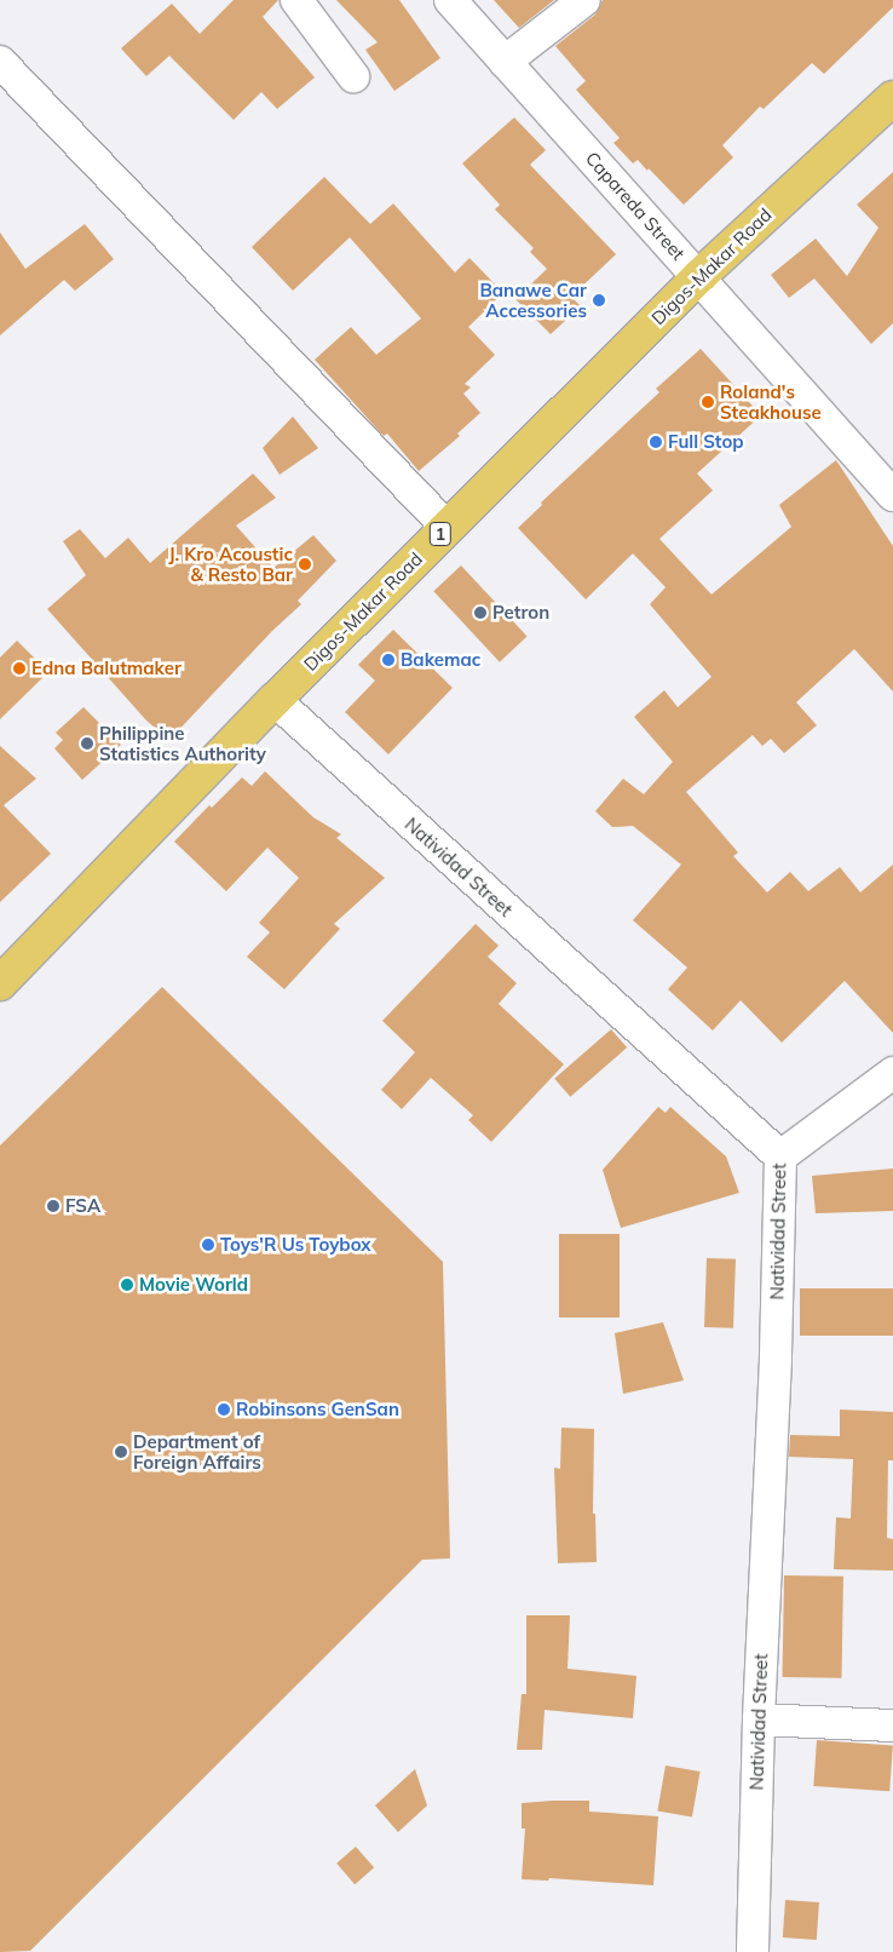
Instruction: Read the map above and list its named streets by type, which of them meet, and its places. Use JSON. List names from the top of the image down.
{
  "streets": {
    "main road": ["Digos-Makar Road", "1"],
    "street": ["Capareda Street", "Natividad Street"]
  },
  "crossings": [
    ["Capareda Street", "Digos-Makar Road"],
    ["Digos-Makar Road", "Natividad Street"]
  ],
  "places": [
    "Banawe Car Accessories",
    "Roland's Steakhouse",
    "Full Stop",
    "J. Kro Acoustic & Resto Bar",
    "Petron",
    "Bakemac",
    "Edna Balutmaker",
    "Philippine Statistics Authority",
    "FSA",
    "Toys'R Us Toybox",
    "Movie World",
    "Robinsons GenSan",
    "Department of Foreign Affairs"
  ]
}
